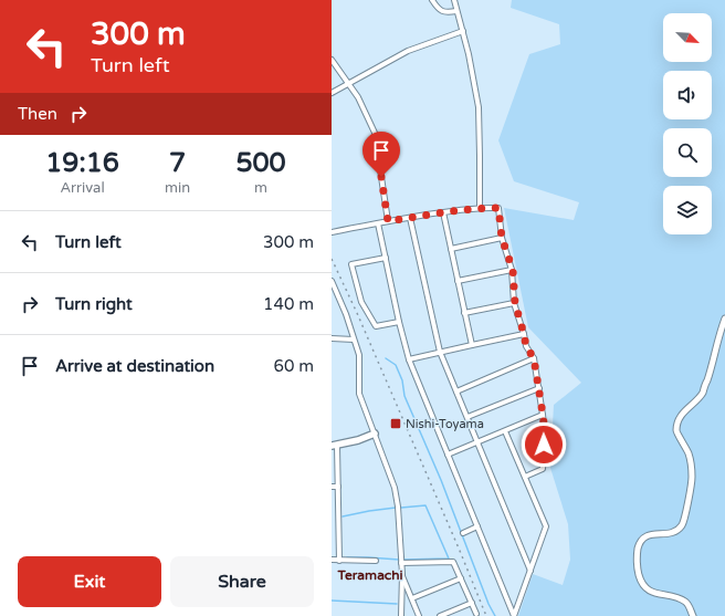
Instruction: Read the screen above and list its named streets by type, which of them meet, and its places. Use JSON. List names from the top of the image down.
{
  "districts": ["Teramachi"],
  "places": {
    "transit": ["Nishi-Toyama"]
  },
  "north": "bottom right",
  "page": {
    "turn": ["300 m", "Turn left"],
    "then": "Then",
    "eta": [
      "19:16",
      "Arrival",
      "7",
      "min",
      "500",
      "m"
    ],
    "list": [
      {
        "name": "Turn left",
        "value": "300 m"
      },
      {
        "name": "Turn right",
        "value": "140 m"
      },
      {
        "name": "Arrive at destination",
        "value": "60 m"
      }
    ],
    "buttons": ["Exit", "Share"]
  }
}
